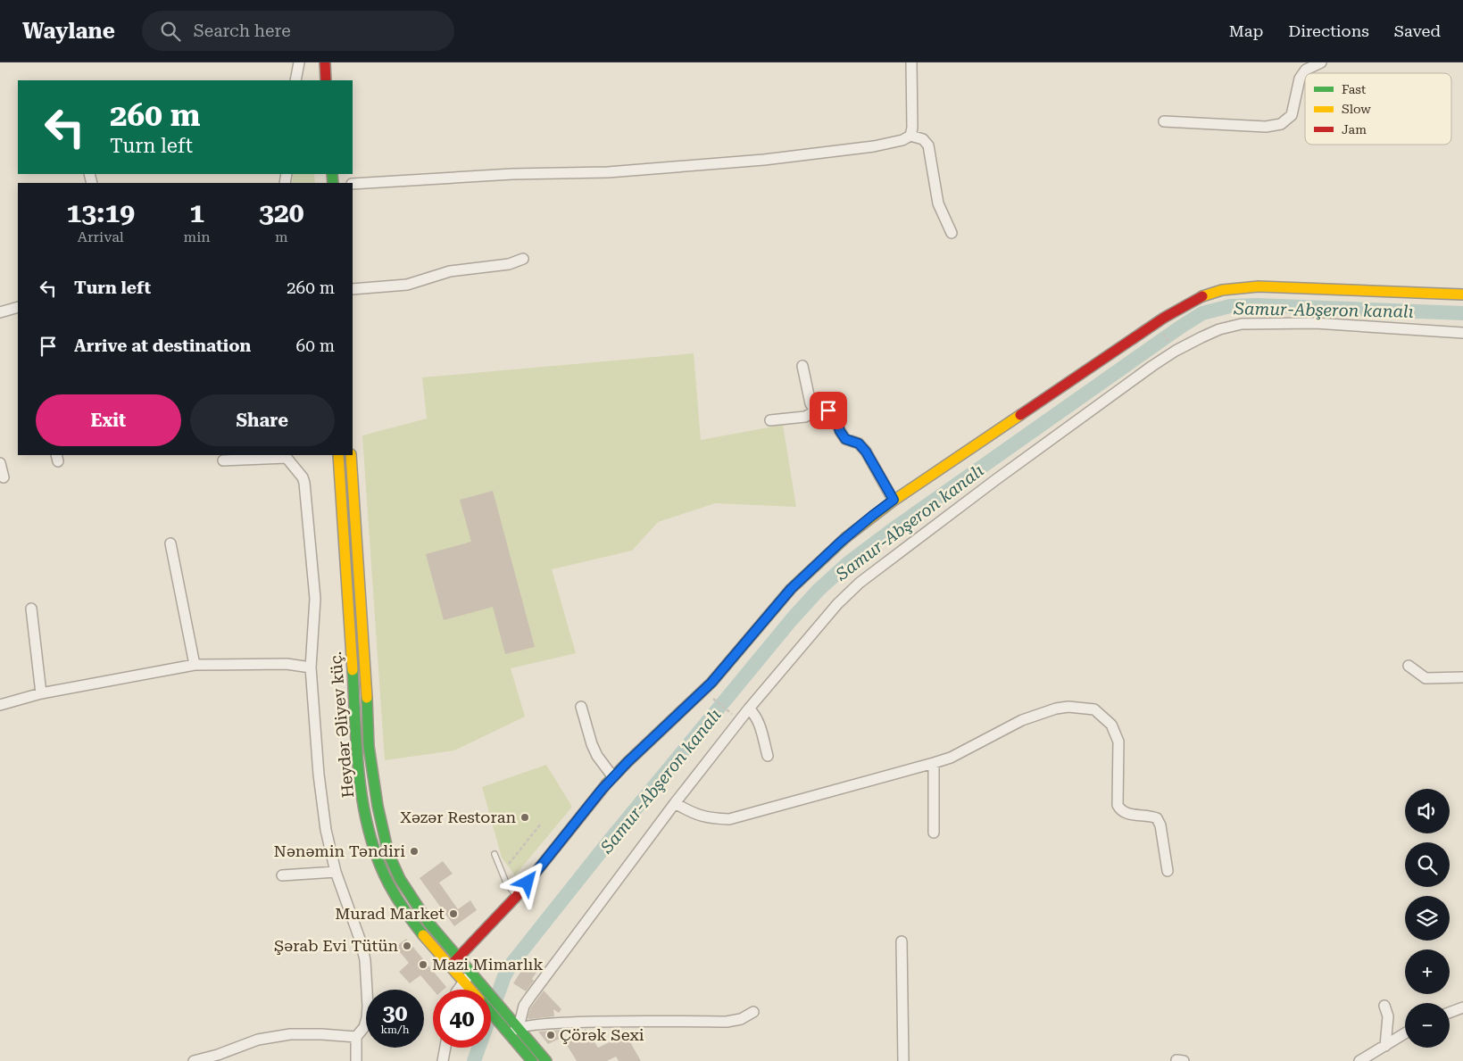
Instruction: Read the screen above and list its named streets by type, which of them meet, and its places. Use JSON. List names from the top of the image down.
{
  "streets": {
    "main road": ["Heydər Əliyev küç."]
  },
  "water": ["Samur-Abşeron kanalı"],
  "places": [
    "Xəzər Restoran",
    "Nənəmin Təndiri",
    "Murad Market",
    "Şərab Evi Tütün",
    "Mazi Mimarlık",
    "Çörək Sexi"
  ],
  "legend": ["Fast", "Slow", "Jam"],
  "page": {
    "header": "Waylane",
    "search": "Search here",
    "nav": ["Map", "Directions", "Saved"],
    "turn": ["260 m", "Turn left"],
    "eta": [
      "13:19",
      "Arrival",
      "1",
      "min",
      "320",
      "m"
    ],
    "list": [
      {
        "name": "Turn left",
        "value": "260 m"
      },
      {
        "name": "Arrive at destination",
        "value": "60 m"
      }
    ],
    "buttons": ["Exit", "Share"],
    "map_buttons": ["+", "−"],
    "speed": "30 km/h",
    "limit": "40"
  }
}
